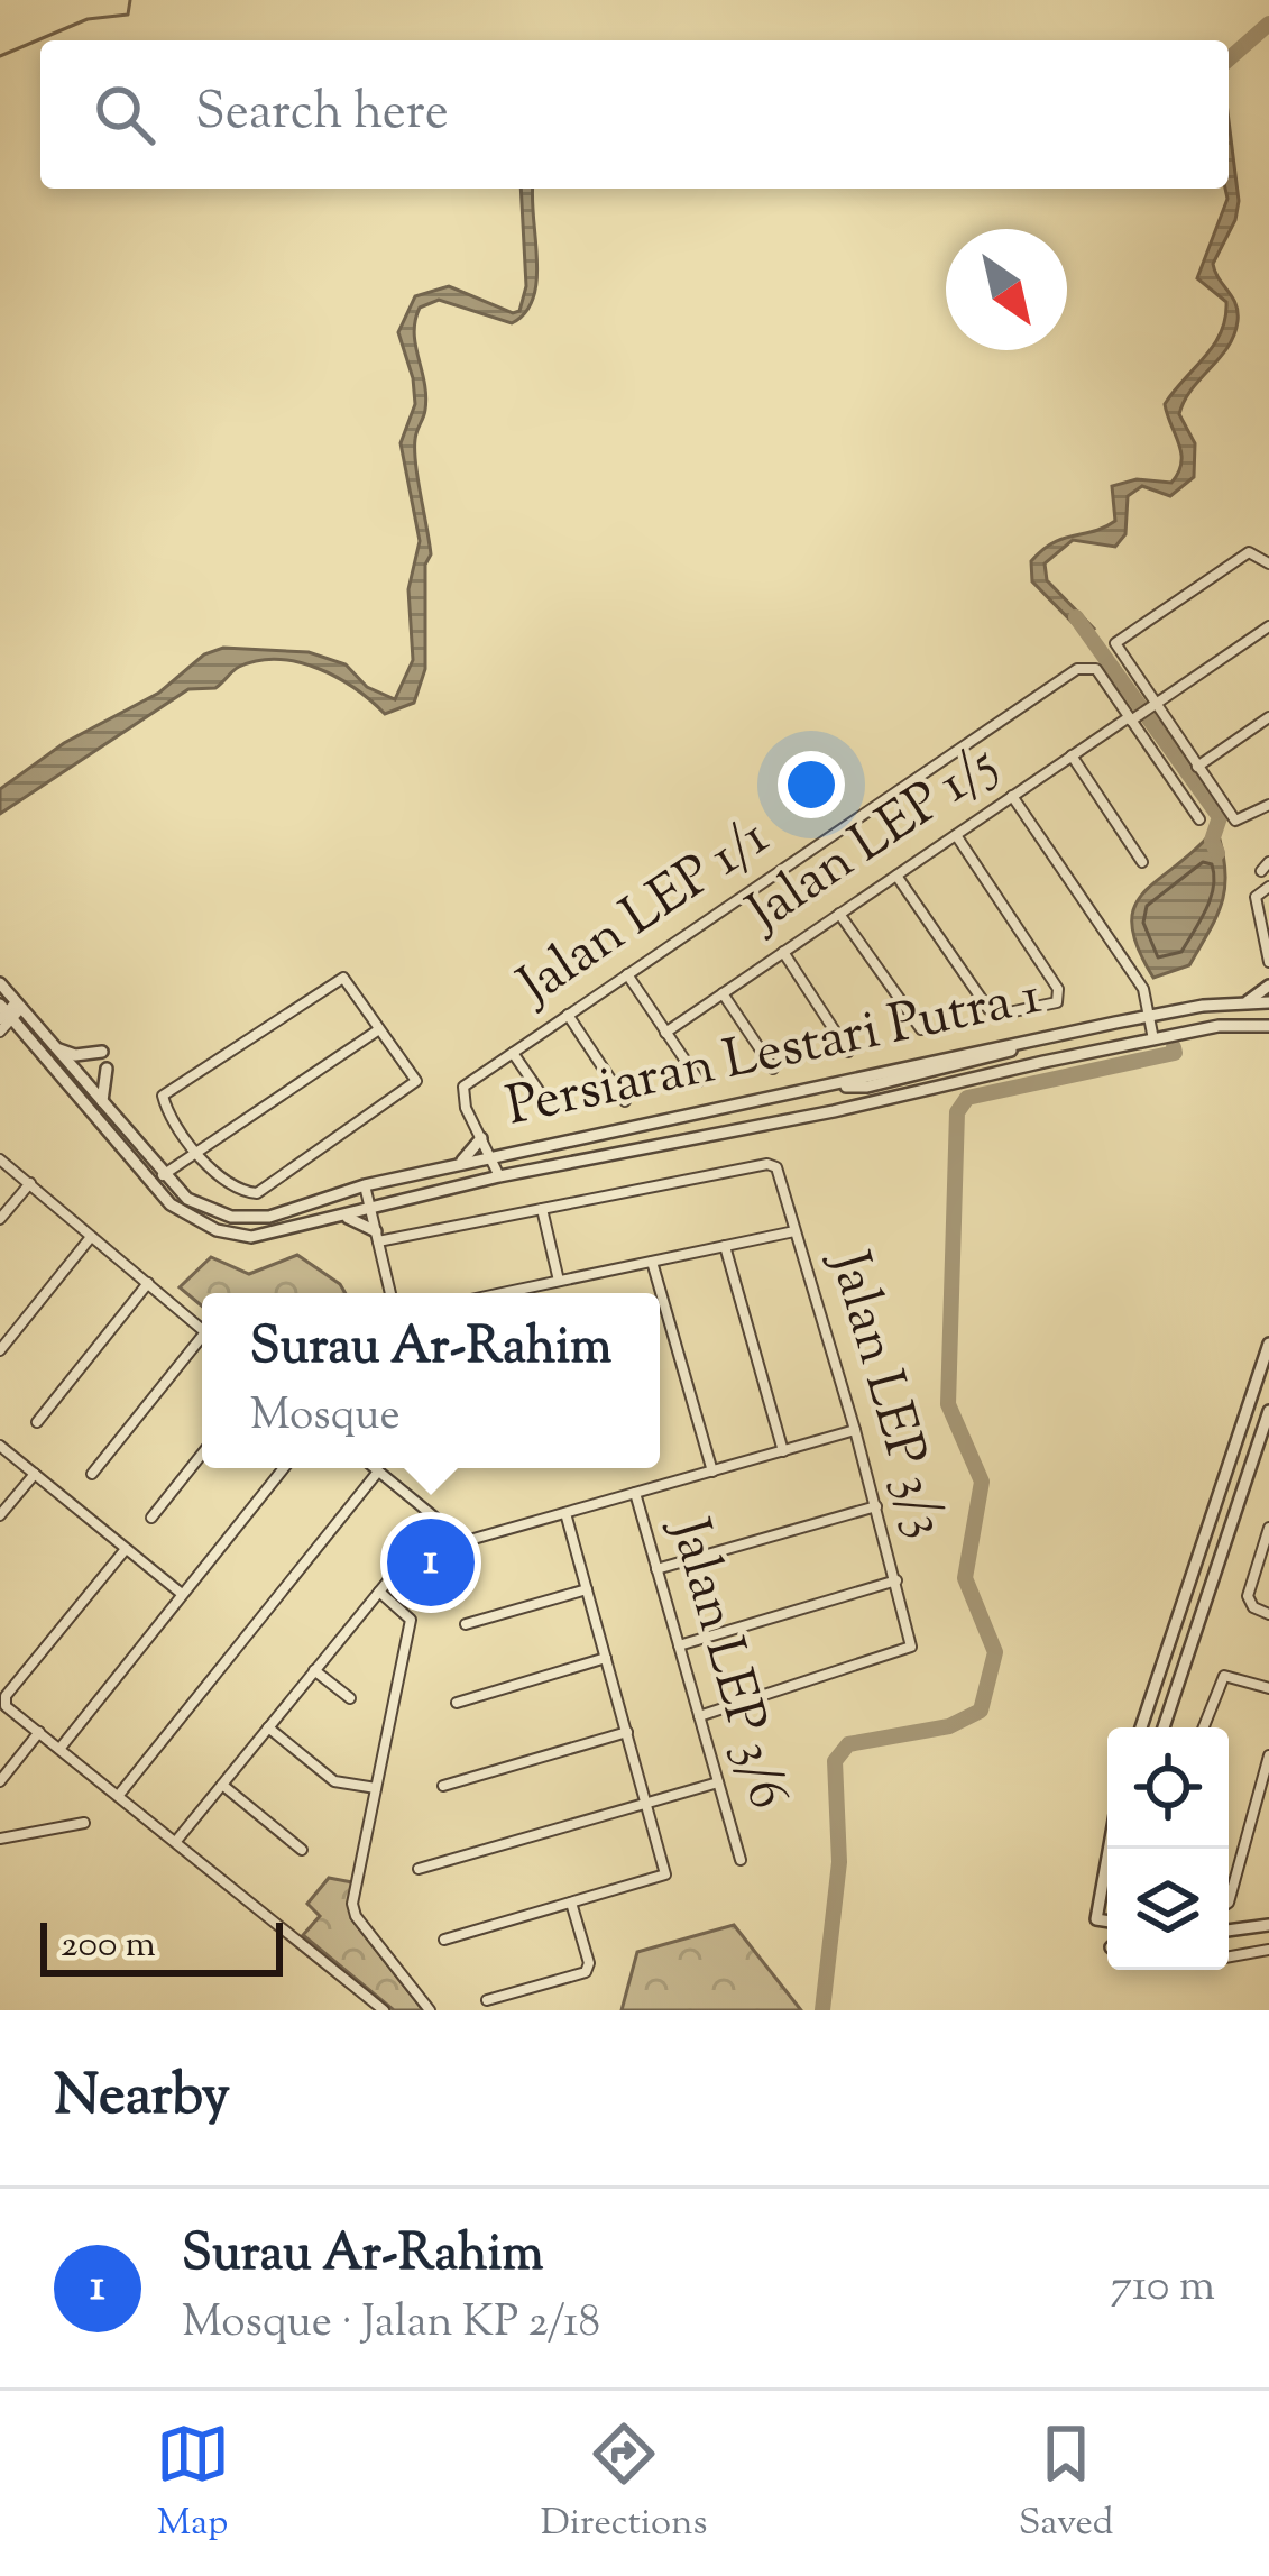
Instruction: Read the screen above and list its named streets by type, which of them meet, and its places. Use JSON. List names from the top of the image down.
{
  "streets": {
    "street": [
      "Jalan LEP 1/5",
      "Jalan LEP 1/1",
      "Persiaran Lestari Putra 1",
      "Jalan LEP 3/3",
      "Jalan LEP 3/6"
    ]
  },
  "crossings": [
    ["Jalan LEP 1/5", "Jalan LEP 1/1"],
    ["Jalan LEP 1/1", "Persiaran Lestari Putra 1"],
    ["Jalan LEP 3/3", "Jalan LEP 3/6"]
  ],
  "scale_bar": "200 m",
  "north": "bottom right",
  "page": {
    "search": "Search here",
    "popup": ["Surau Ar-Rahim", "Mosque"],
    "pins": "1",
    "scale": "200 m",
    "heading": "Nearby",
    "list": [
      {
        "mark": "1",
        "name": "Surau Ar-Rahim",
        "note": "Mosque · Jalan KP 2/18",
        "value": "710 m"
      }
    ],
    "nav": ["Map", "Directions", "Saved"]
  }
}
